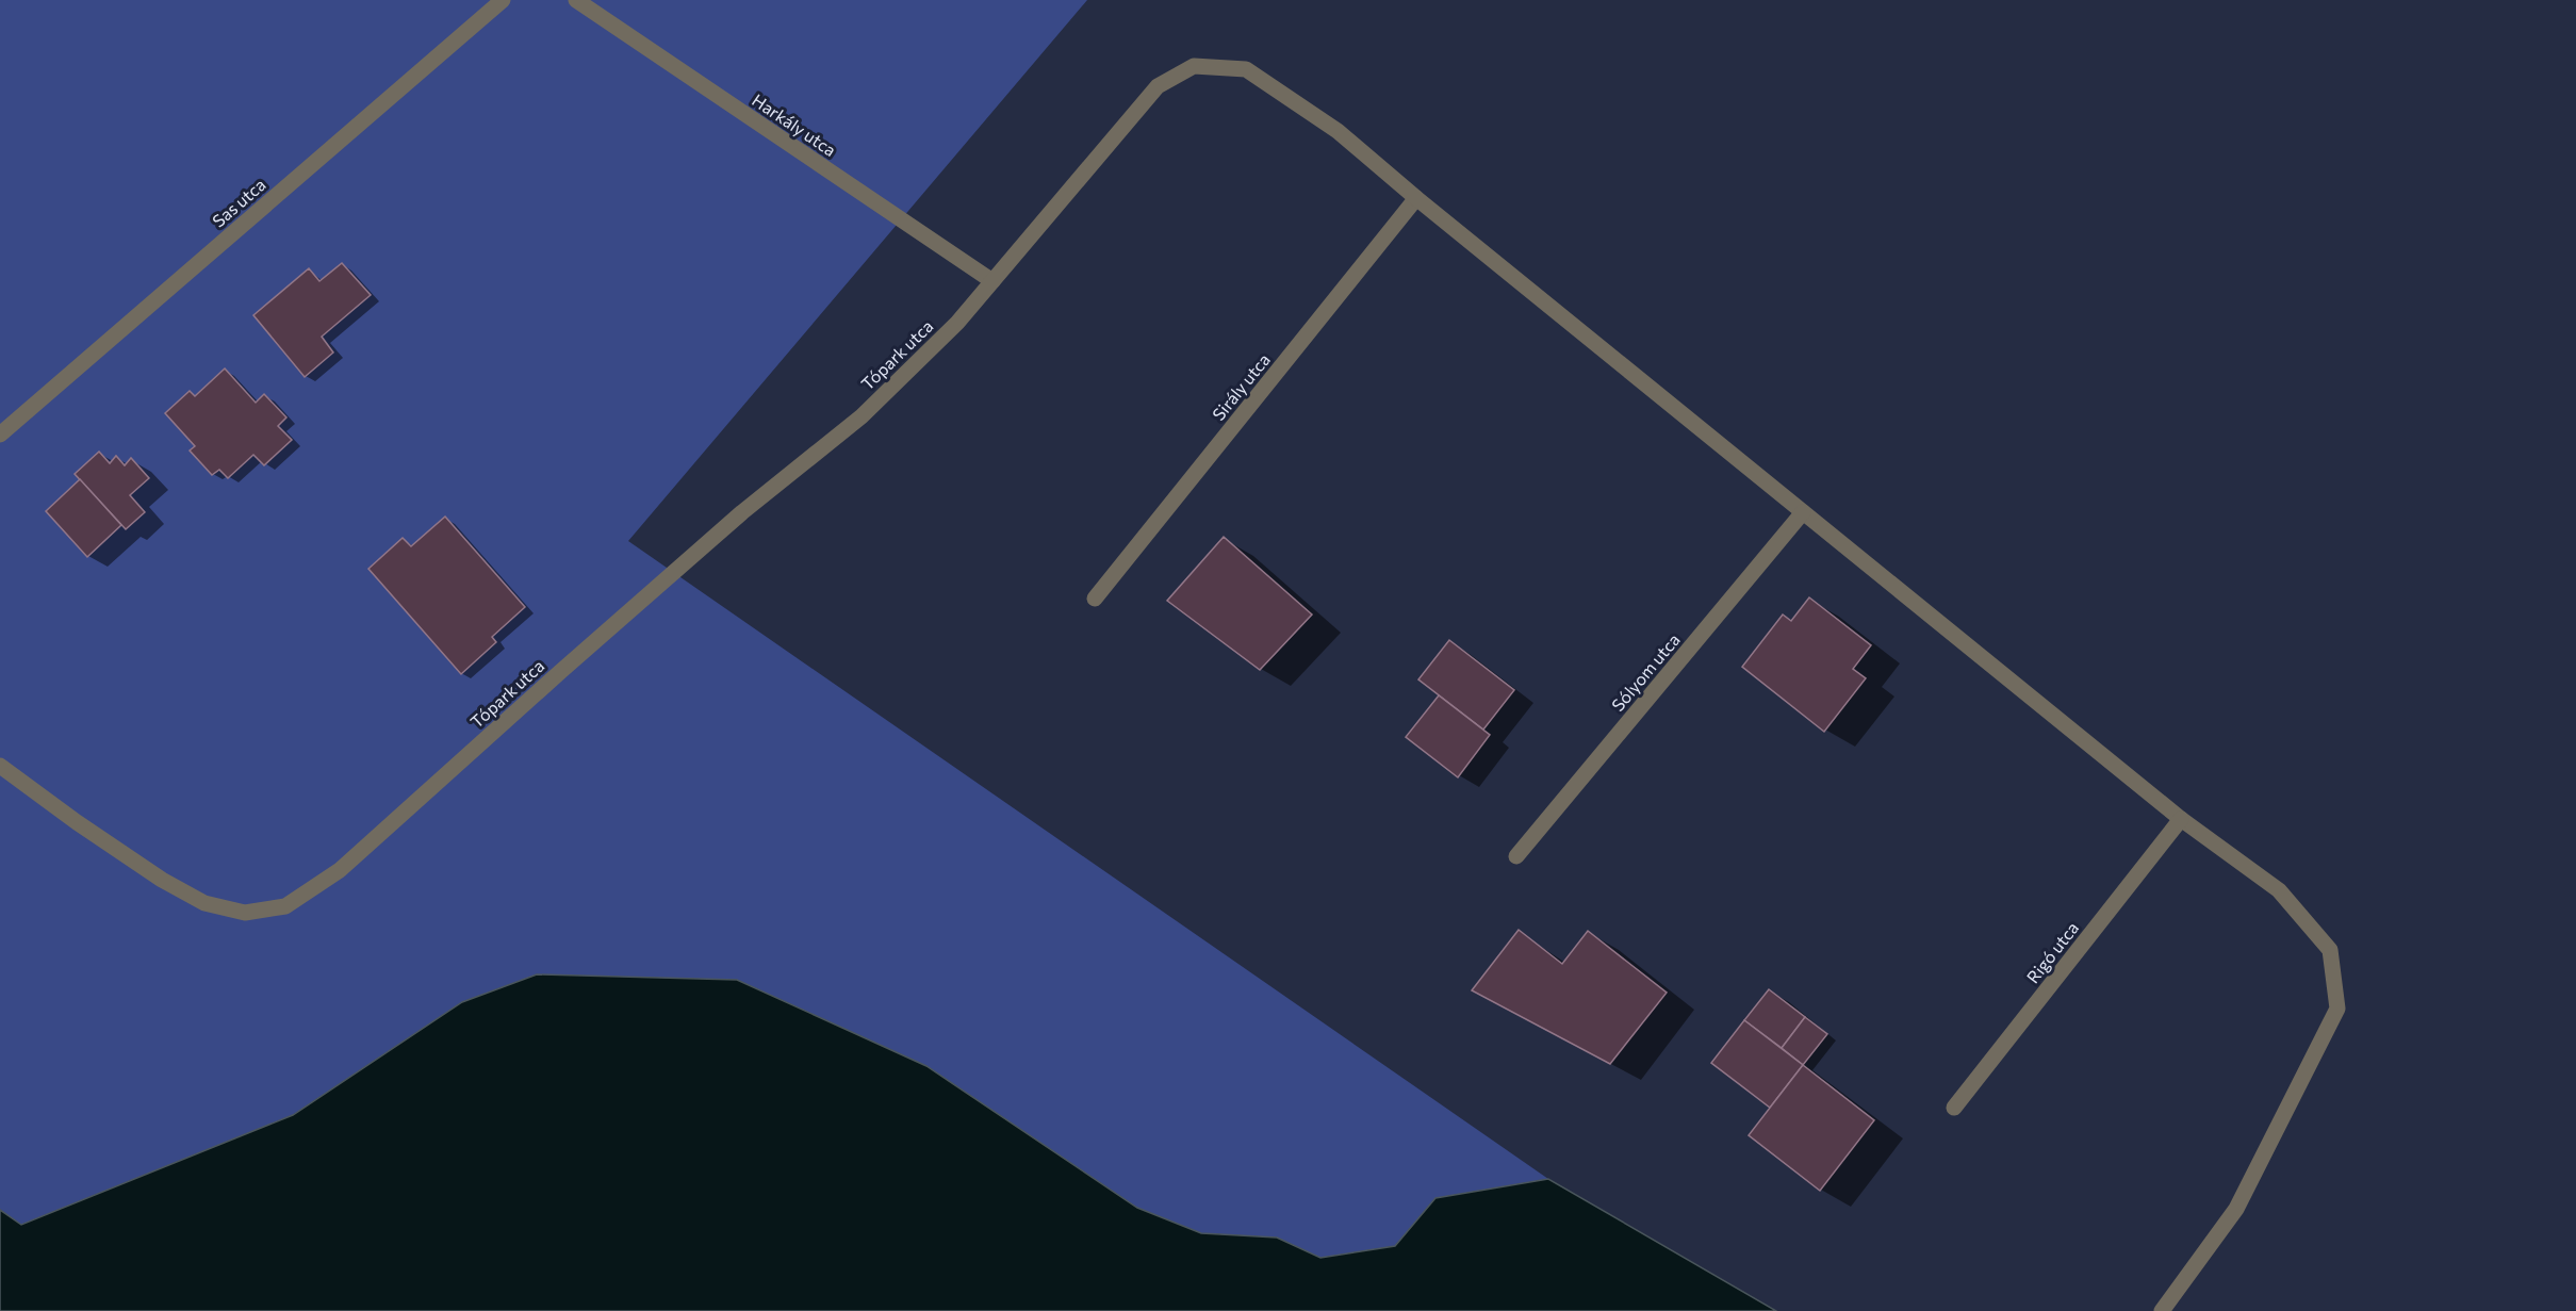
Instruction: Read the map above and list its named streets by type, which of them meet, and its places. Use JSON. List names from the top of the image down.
{
  "streets": {
    "lane": [
      "Harkály utca",
      "Sas utca",
      "Tópark utca",
      "Sirály utca",
      "Sólyom utca",
      "Rigó utca"
    ]
  },
  "crossings": [
    ["Harkály utca", "Tópark utca"],
    ["Tópark utca", "Sirály utca"],
    ["Tópark utca", "Sólyom utca"],
    ["Tópark utca", "Rigó utca"]
  ]
}
